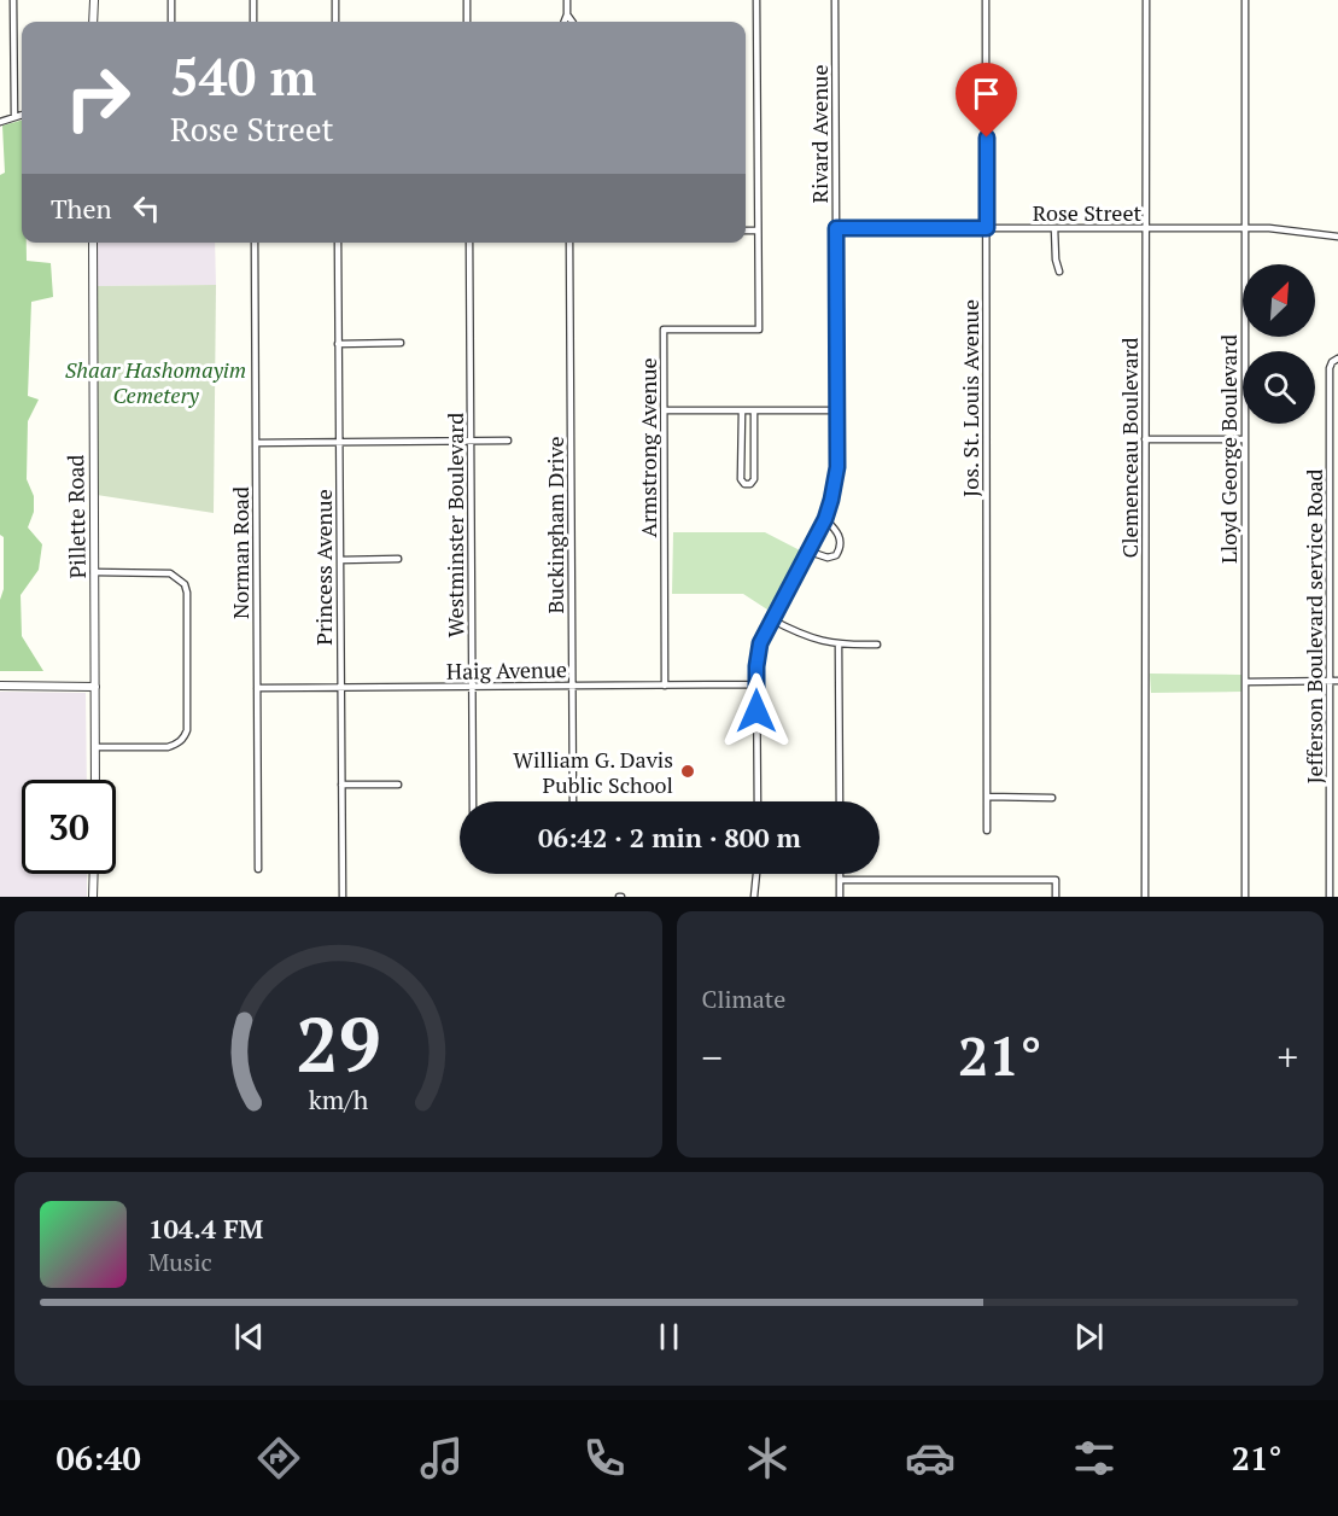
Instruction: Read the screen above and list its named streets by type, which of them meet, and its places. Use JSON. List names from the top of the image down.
{
  "streets": {
    "street": [
      "Rivard Avenue",
      "Rose Street",
      "Jos. St. Louis Avenue",
      "Armstrong Avenue",
      "Clemenceau Boulevard",
      "Lloyd George Boulevard",
      "Pillette Road",
      "Westminster Boulevard",
      "Buckingham Drive",
      "Norman Road",
      "Princess Avenue",
      "Jefferson Boulevard service Road",
      "Haig Avenue"
    ]
  },
  "crossings": [
    ["Rivard Avenue", "Rose Street"],
    ["Rivard Avenue", "Haig Avenue"],
    ["Rose Street", "Jos. St. Louis Avenue"],
    ["Rose Street", "Clemenceau Boulevard"],
    ["Rose Street", "Lloyd George Boulevard"],
    ["Armstrong Avenue", "Haig Avenue"],
    ["Westminster Boulevard", "Haig Avenue"],
    ["Buckingham Drive", "Haig Avenue"],
    ["Norman Road", "Haig Avenue"],
    ["Princess Avenue", "Haig Avenue"]
  ],
  "parks": ["Shaar Hashomayim Cemetery"],
  "places": ["William G. Davis Public School"],
  "north": "top right",
  "page": {
    "turn": ["540 m", "Rose Street"],
    "then": "Then",
    "limit": "30",
    "trip": "06:42 · 2 min · 800 m",
    "tile": "Climate",
    "heat": ["−", "21°", "+"],
    "song": ["104.4 FM", "Music"],
    "tabs": ["06:40", "21°"],
    "gauge": ["29", "km/h"]
  }
}
